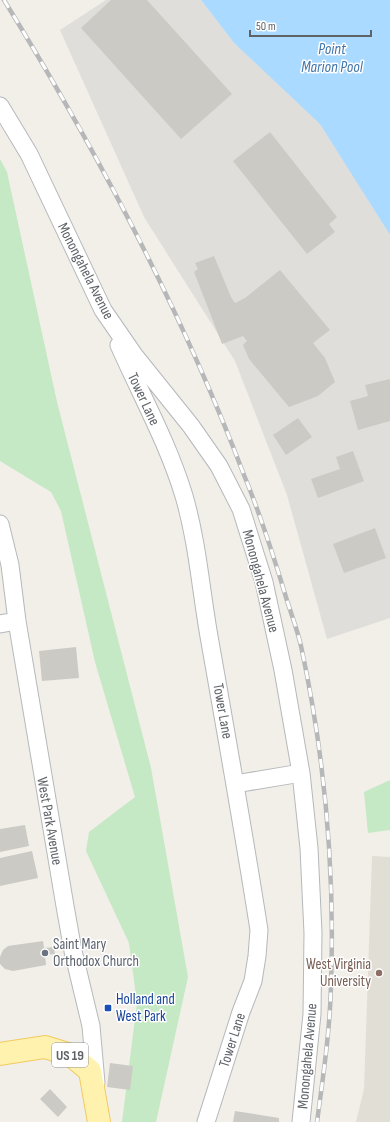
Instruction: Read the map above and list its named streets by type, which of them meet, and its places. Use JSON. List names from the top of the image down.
{
  "streets": {
    "main road": ["US 19"],
    "street": ["Monongahela Avenue", "Tower Lane", "West Park Avenue"]
  },
  "crossings": [
    ["Monongahela Avenue", "Tower Lane"],
    ["West Park Avenue", "US 19"]
  ],
  "water": ["Point Marion Pool"],
  "places": {
    "other": ["Saint Mary Orthodox Church", "West Virginia University"],
    "transit": ["Holland and West Park"]
  },
  "scale_bar": "50 m"
}
